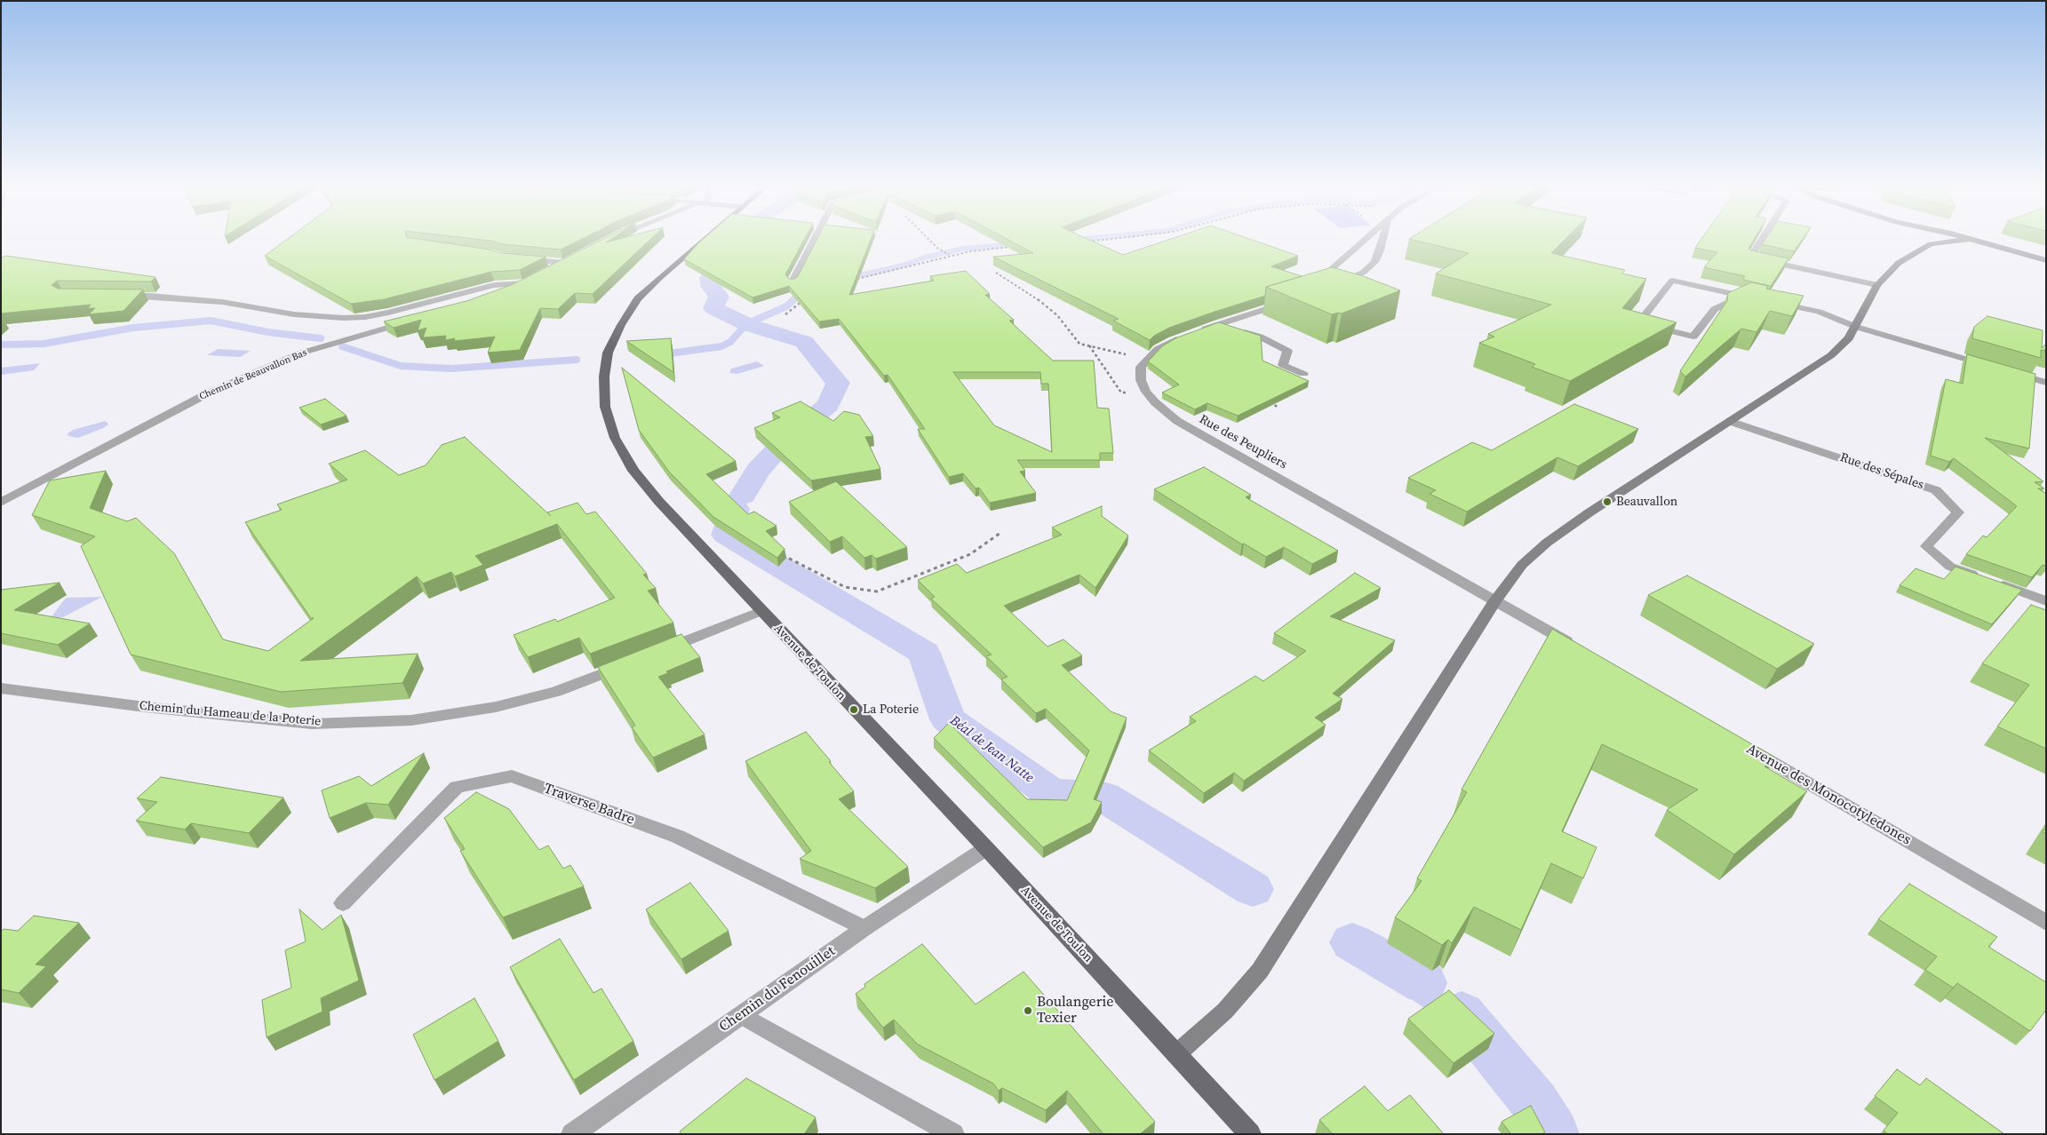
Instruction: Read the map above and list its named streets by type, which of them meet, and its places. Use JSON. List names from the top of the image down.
{
  "streets": {
    "main road": ["Avenue de Toulon"],
    "street": [
      "Chemin de Beauvallon Bas",
      "Rue des Peupliers",
      "Rue des Sépales",
      "Chemin du Hameau de la Poterie",
      "Avenue des Monocotyledones",
      "Traverse Badre",
      "Chemin du Fenouillet"
    ]
  },
  "crossings": [
    ["Avenue de Toulon", "Chemin du Fenouillet"],
    ["Traverse Badre", "Chemin du Fenouillet"]
  ],
  "water": ["Béal de Jean Natte"],
  "places": ["Beauvallon", "La Poterie", "Boulangerie Texier"]
}
